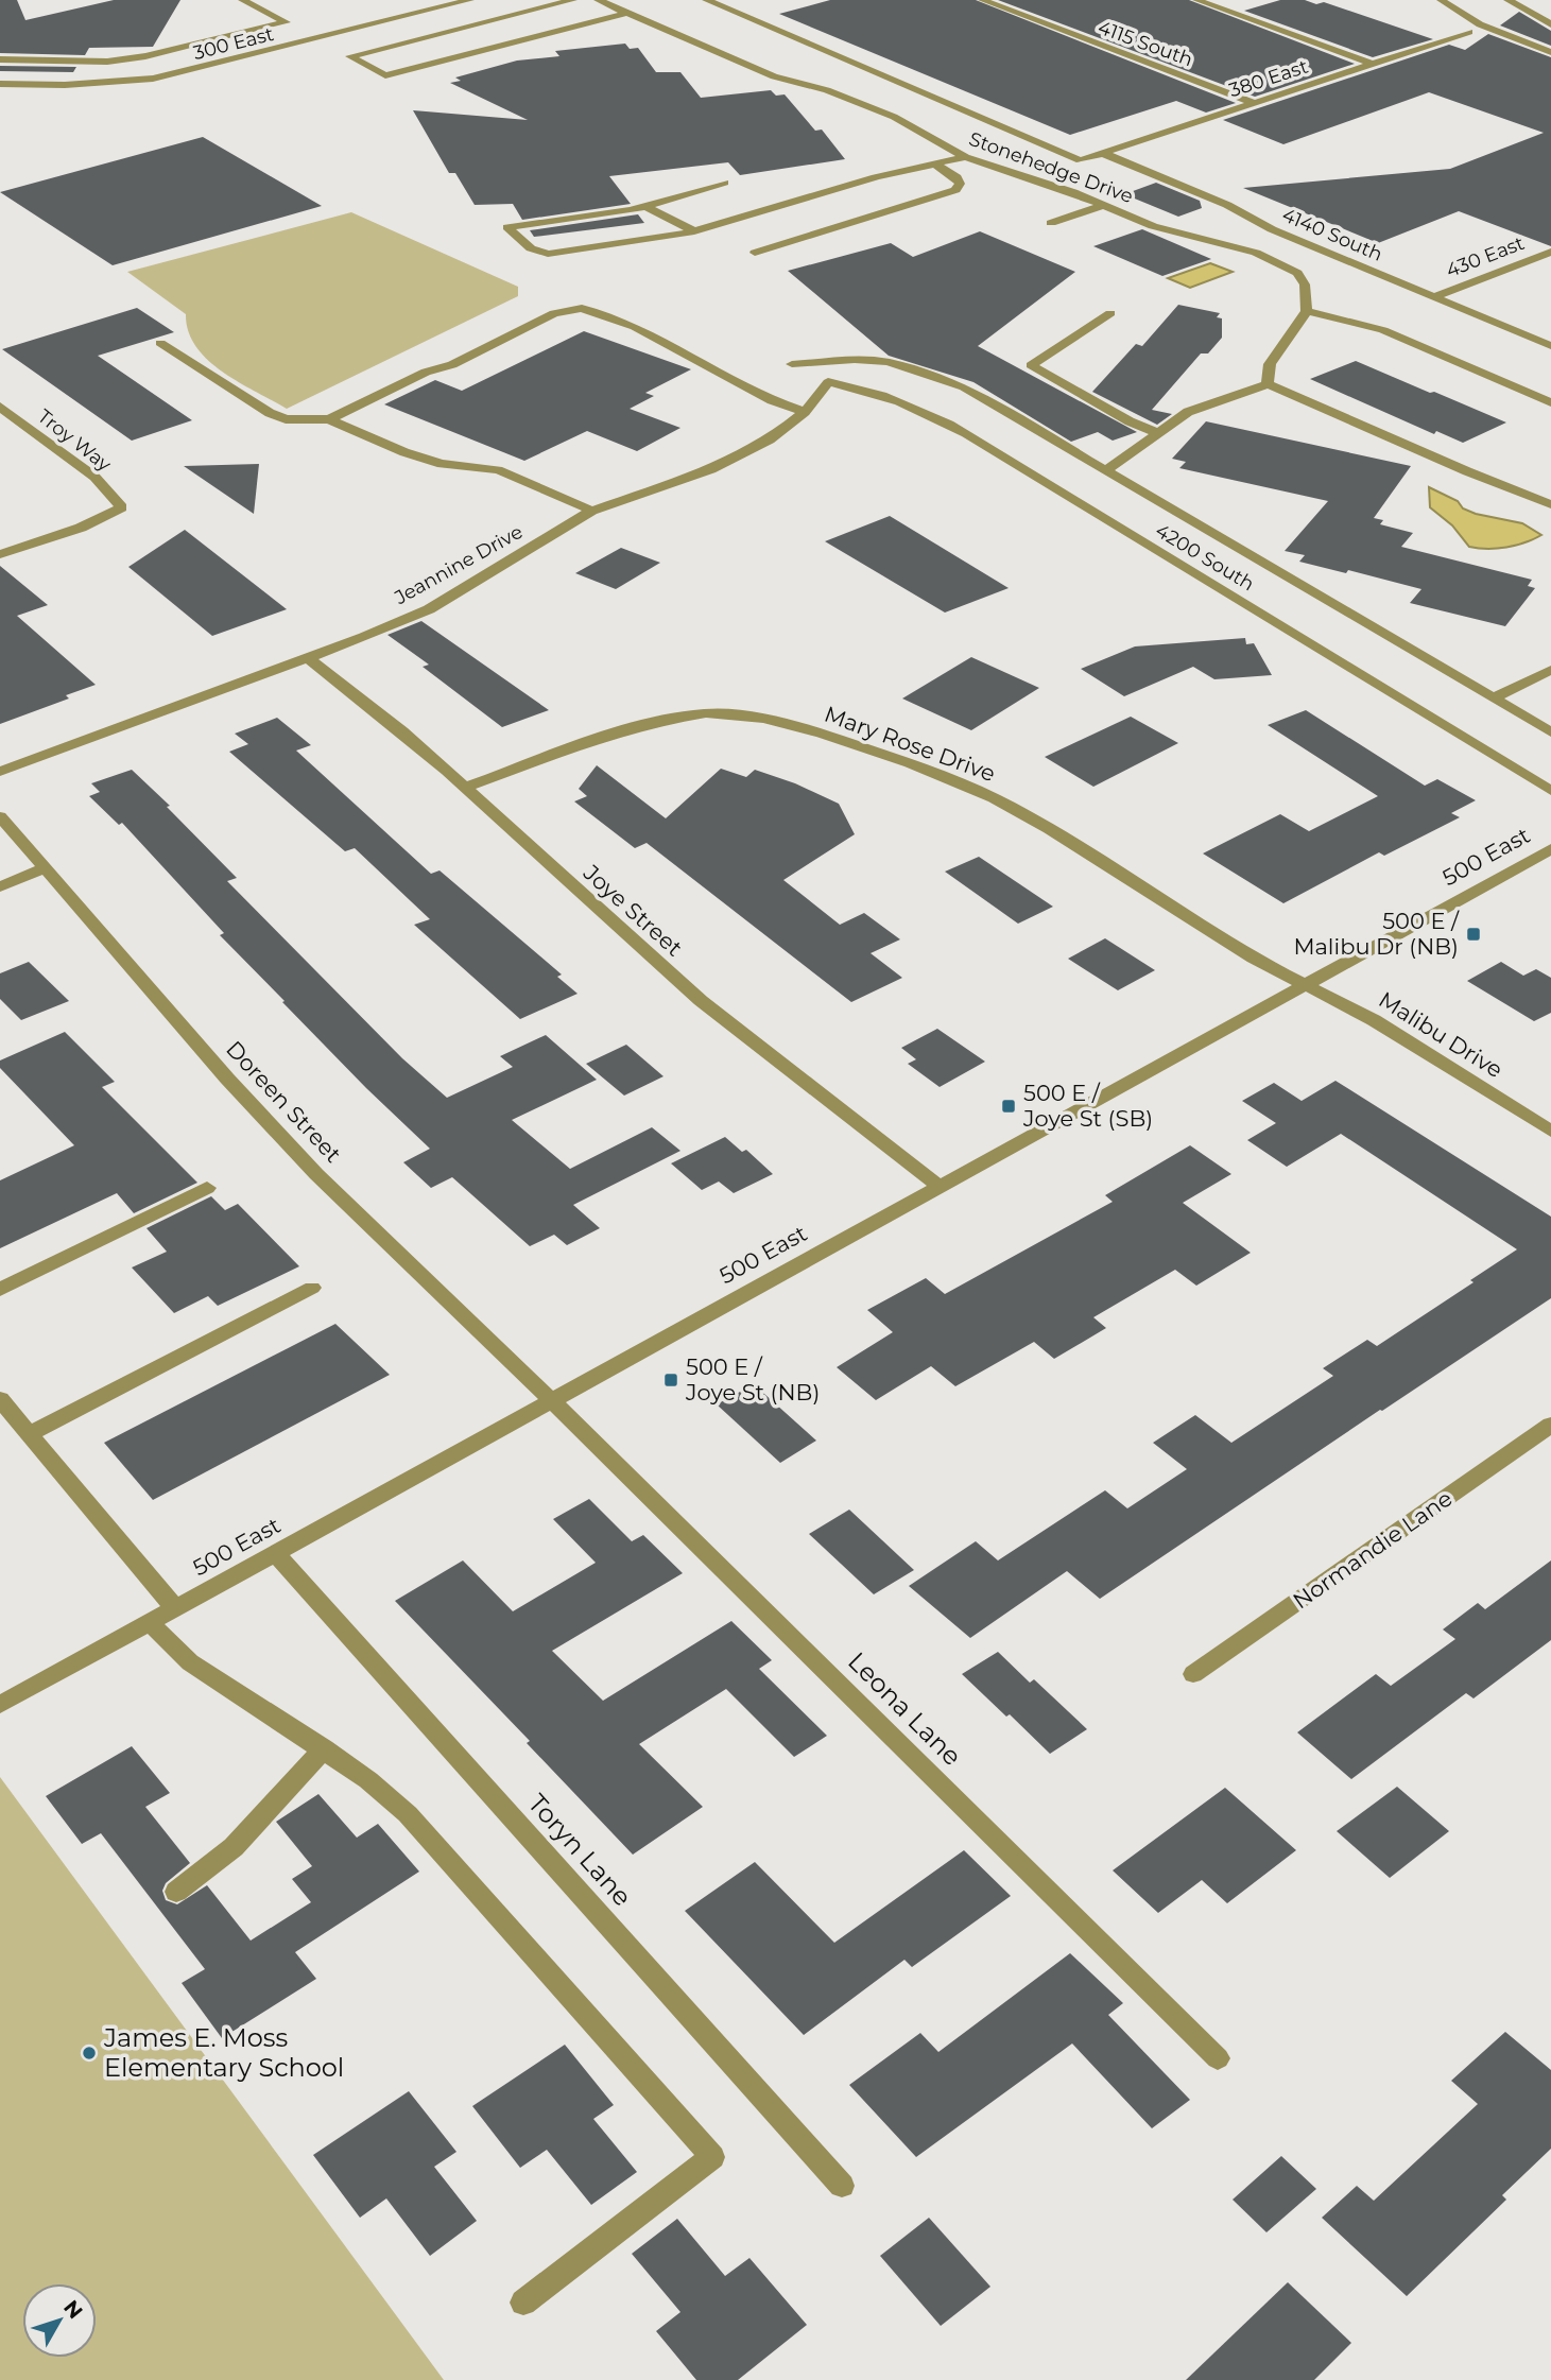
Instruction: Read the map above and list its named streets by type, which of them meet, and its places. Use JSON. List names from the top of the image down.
{
  "streets": {
    "street": [
      "300 East",
      "4115 South",
      "380 East",
      "Stonehedge Drive",
      "4140 South",
      "430 East",
      "Troy Way",
      "4200 South",
      "Jeannine Drive",
      "Mary Rose Drive",
      "500 East",
      "Joye Street",
      "Malibu Drive",
      "Doreen Street",
      "Normandie Lane",
      "Leona Lane",
      "Toryn Lane"
    ]
  },
  "crossings": [
    ["4115 South", "380 East"],
    ["380 East", "4140 South"],
    ["4140 South", "430 East"],
    ["4200 South", "Jeannine Drive"],
    ["Jeannine Drive", "Joye Street"],
    ["Mary Rose Drive", "500 East"],
    ["Mary Rose Drive", "Joye Street"],
    ["Mary Rose Drive", "Malibu Drive"],
    ["500 East", "Joye Street"],
    ["500 East", "Malibu Drive"],
    ["500 East", "Doreen Street"],
    ["500 East", "Leona Lane"],
    ["500 East", "Toryn Lane"],
    ["Doreen Street", "Leona Lane"]
  ],
  "places": {
    "transit": ["500 E / Malibu Dr (NB)", "500 E / Joye St (SB)", "500 E / Joye St (NB)"],
    "other": ["James E. Moss Elementary School"]
  },
  "north": "top right"
}
